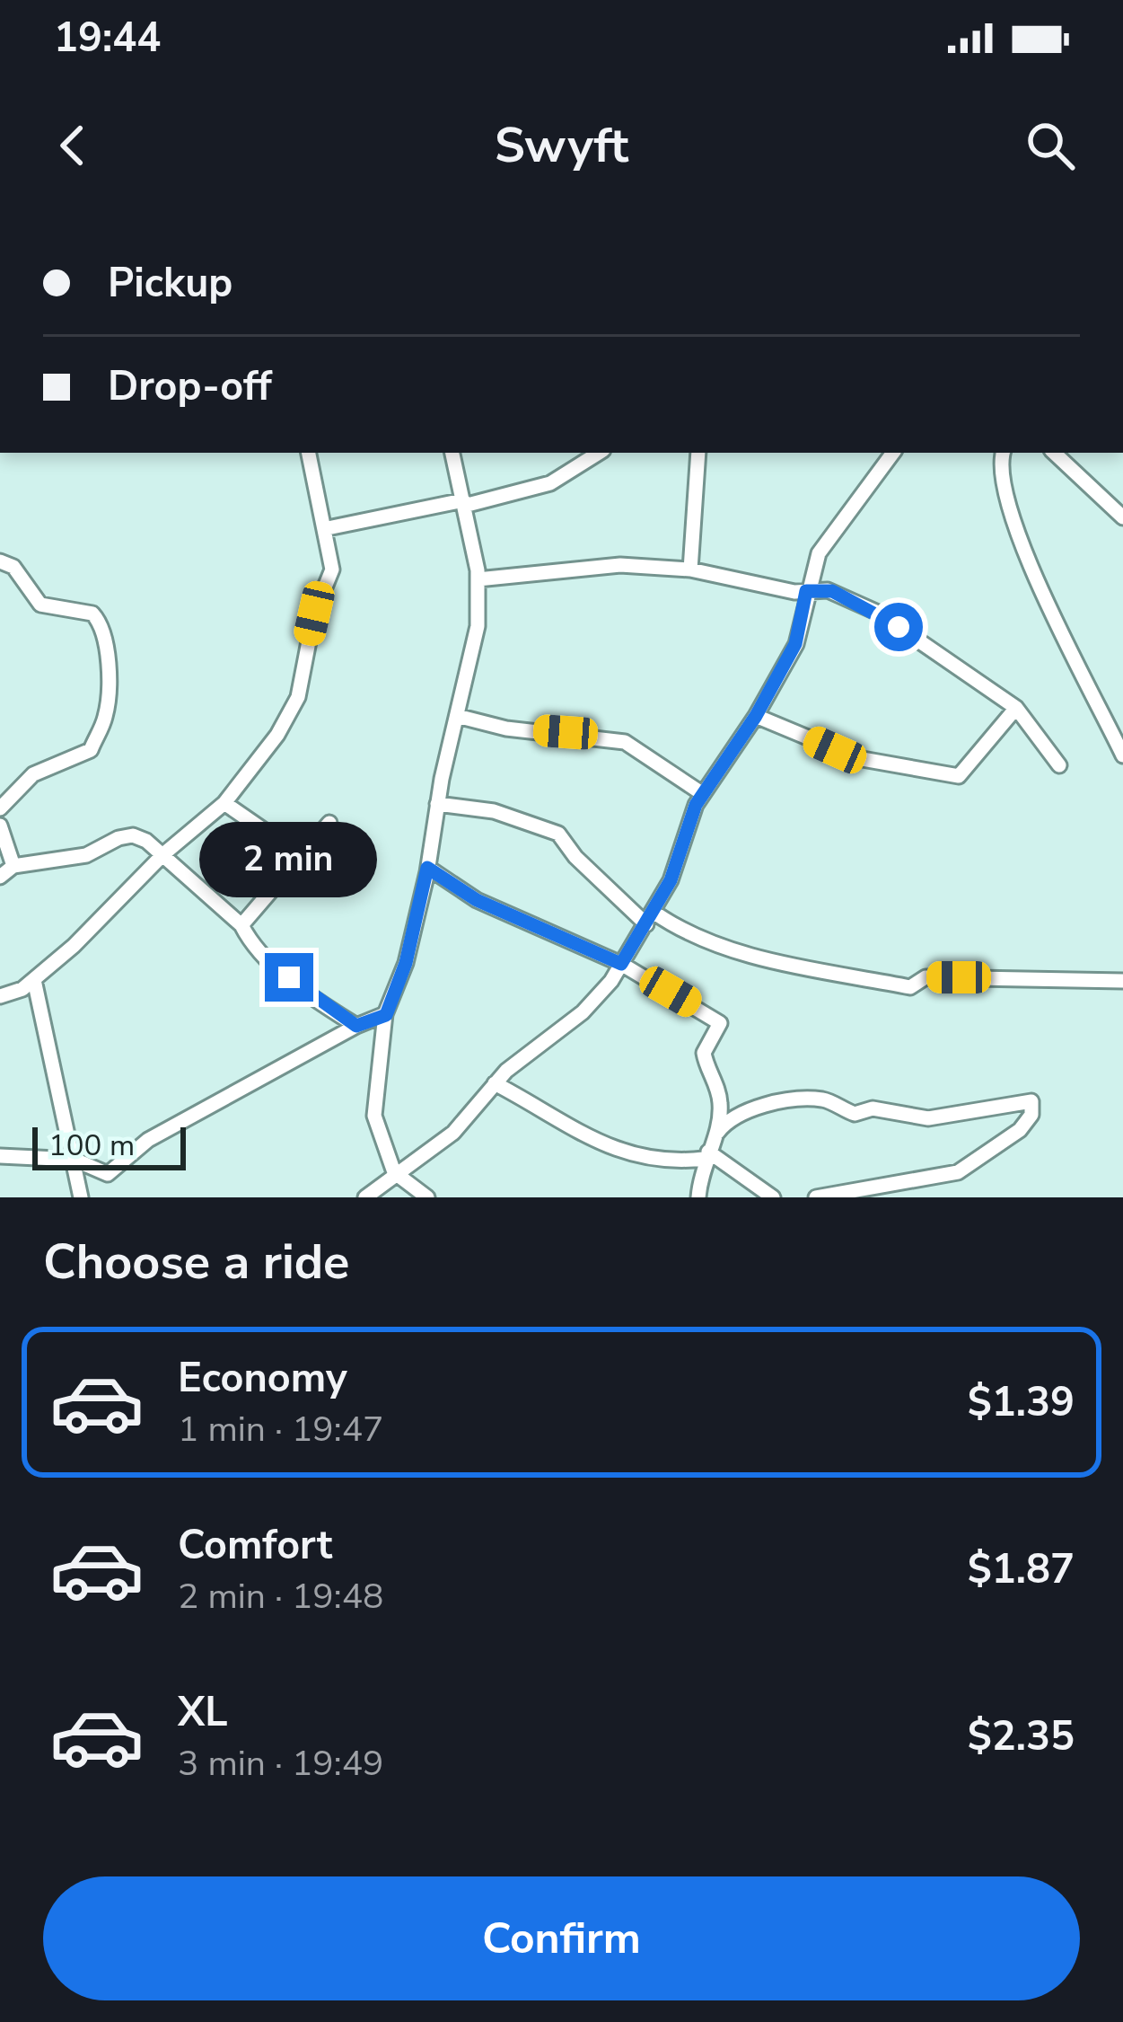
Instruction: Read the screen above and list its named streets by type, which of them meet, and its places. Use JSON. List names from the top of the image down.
{
  "scale_bar": "100 m",
  "page": {
    "status": "19:44",
    "header": "Swyft",
    "banner": ["Pickup", "Drop-off"],
    "bubble": "2 min",
    "scale": "100 m",
    "heading": "Choose a ride",
    "list": [
      {
        "name": "Economy",
        "note": "1 min · 19:47",
        "value": "$1.39"
      },
      {
        "name": "Comfort",
        "note": "2 min · 19:48",
        "value": "$1.87"
      },
      {
        "name": "XL",
        "note": "3 min · 19:49",
        "value": "$2.35"
      }
    ],
    "buttons": "Confirm"
  }
}
